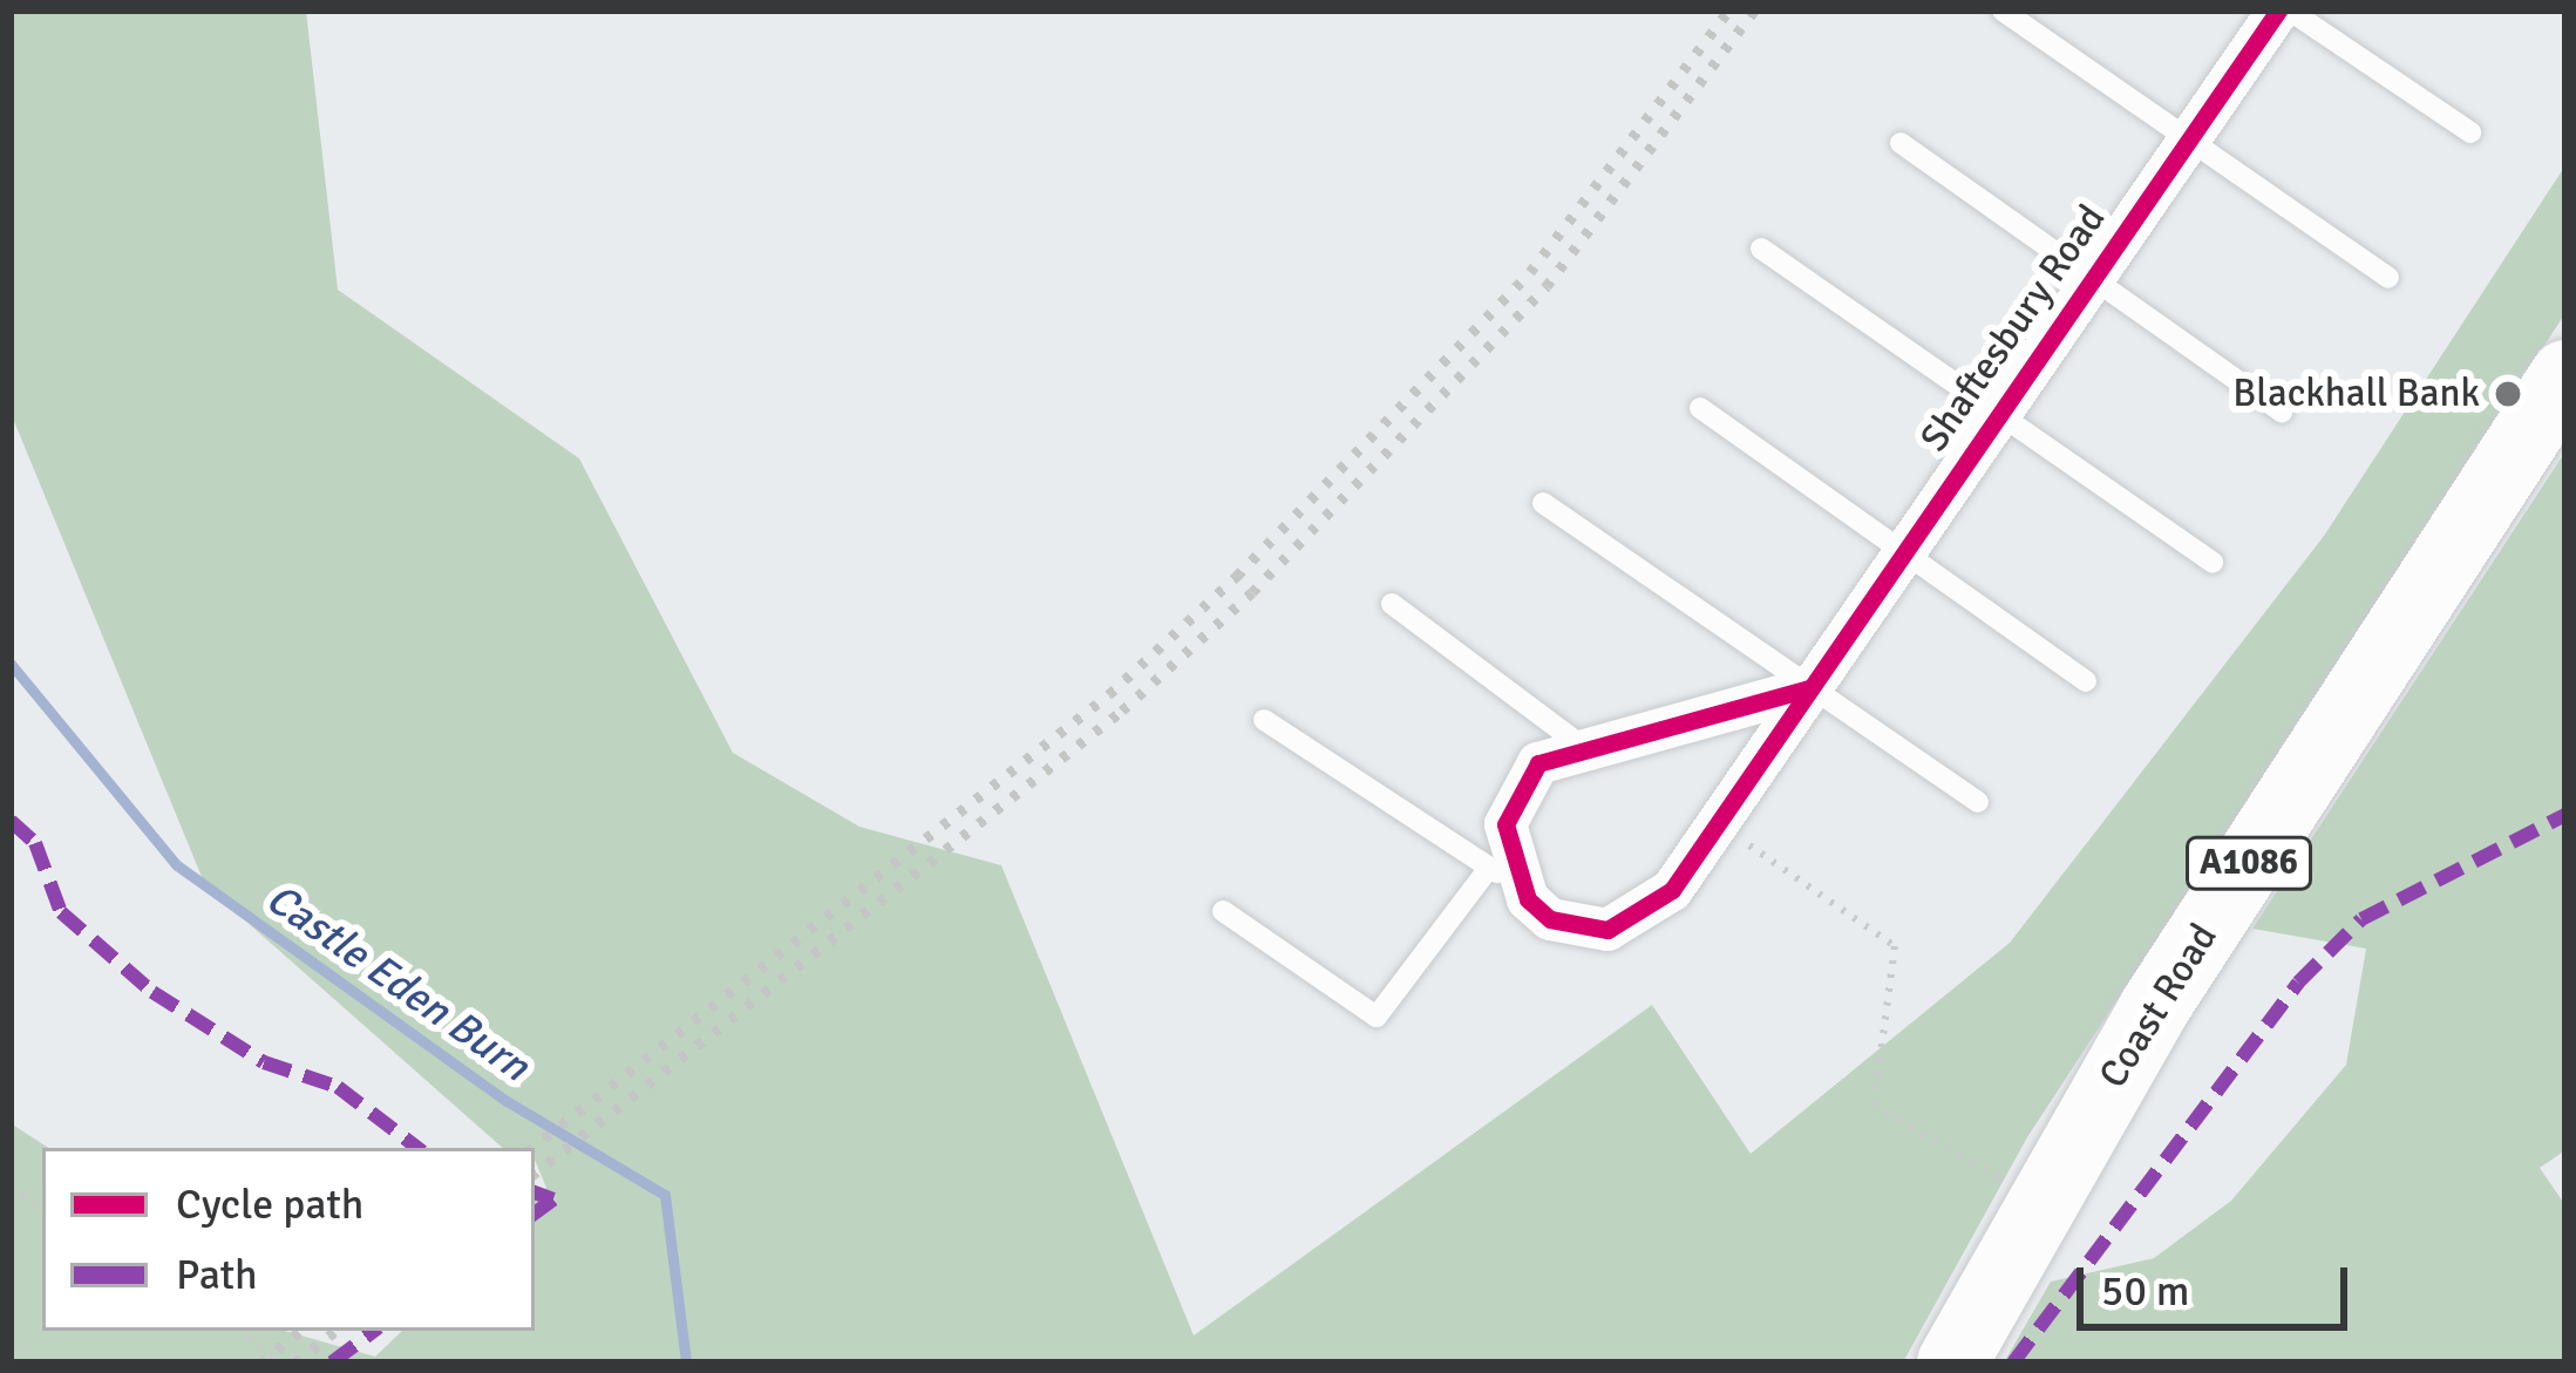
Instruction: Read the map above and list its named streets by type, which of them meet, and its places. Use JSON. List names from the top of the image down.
{
  "streets": {
    "main road": ["A1086", "Coast Road"],
    "street": ["Shaftesbury Road"]
  },
  "water": ["Castle Eden Burn"],
  "places": ["Blackhall Bank"],
  "legend": ["Cycle path", "Path"],
  "scale_bar": "50 m"
}
